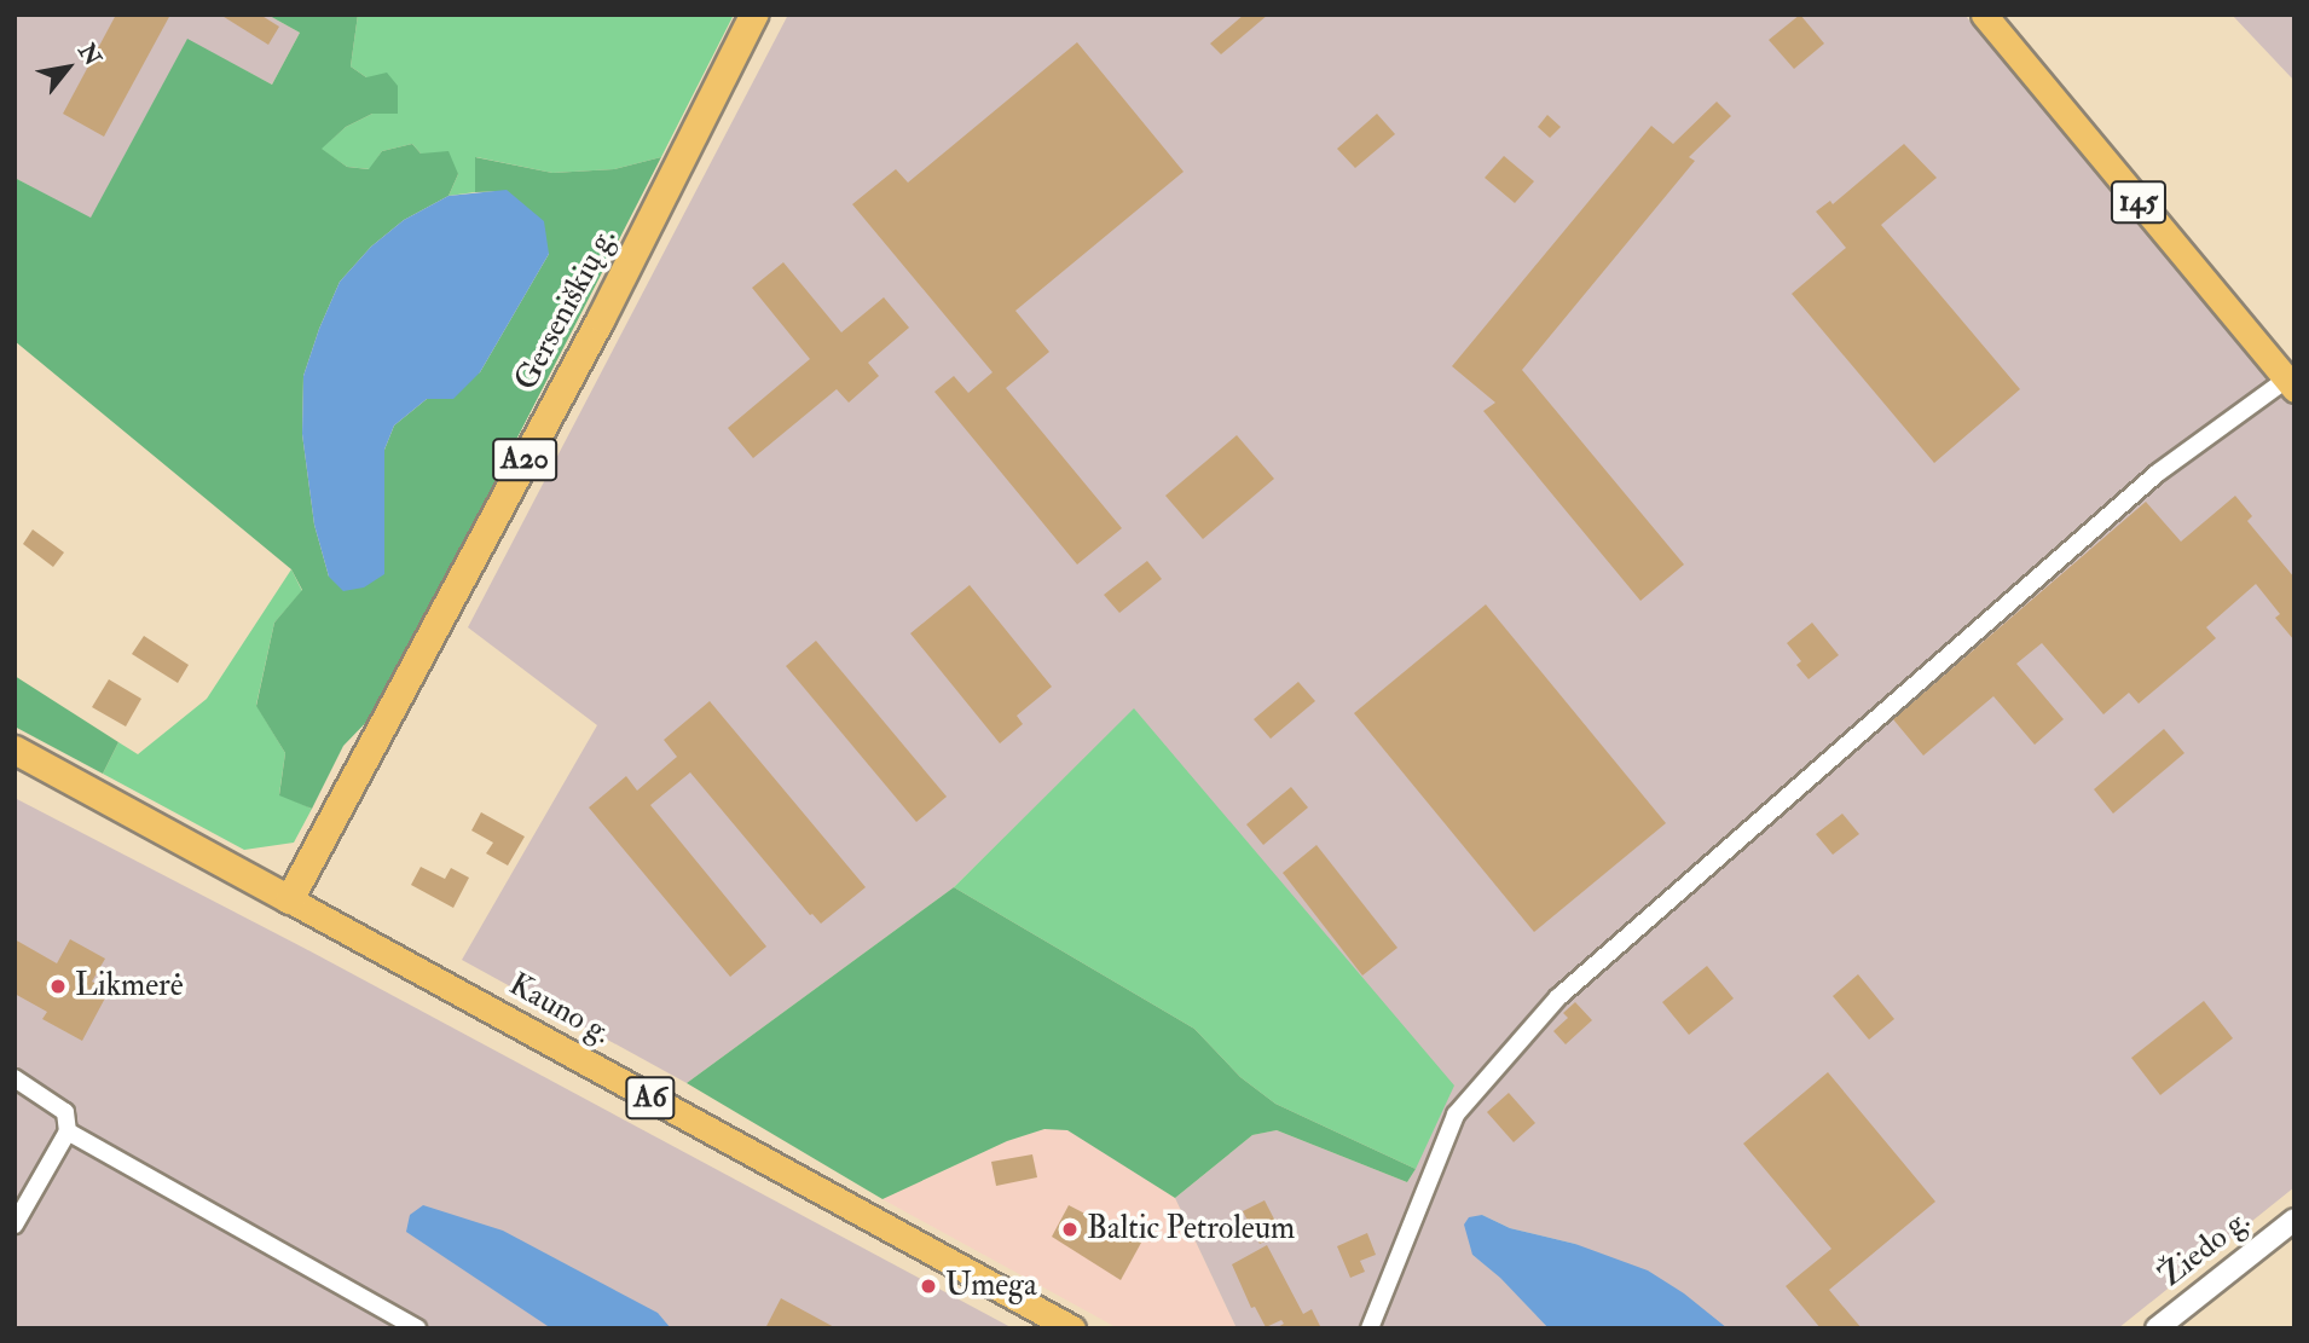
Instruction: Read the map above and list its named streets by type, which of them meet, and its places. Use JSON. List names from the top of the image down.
{
  "streets": {
    "highway": [
      "Gerseniškių g.",
      "A20",
      "Kauno g.",
      "A6"
    ],
    "main road": ["145"],
    "street": ["Žiedo g."]
  },
  "crossings": [
    ["Gerseniškių g.", "Kauno g."]
  ],
  "places": ["Likmerė", "Baltic Petroleum", "Umega"],
  "north": "top right"
}
